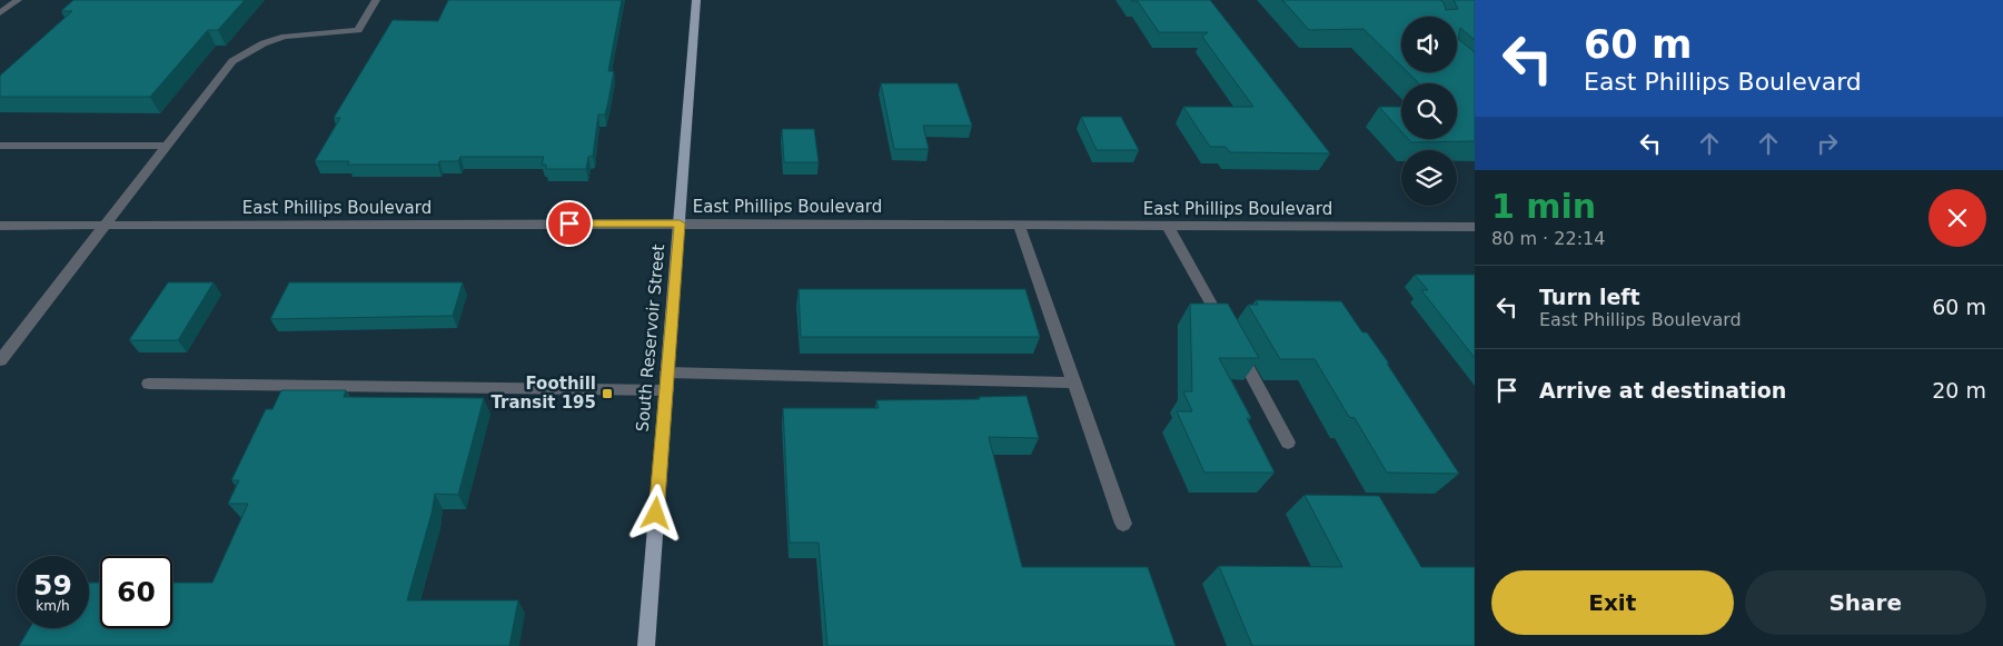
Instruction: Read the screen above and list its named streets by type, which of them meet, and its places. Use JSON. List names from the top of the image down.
{
  "streets": {
    "main road": ["South Reservoir Street"],
    "street": ["East Phillips Boulevard"]
  },
  "crossings": [
    ["East Phillips Boulevard", "South Reservoir Street"]
  ],
  "places": {
    "transit": ["Foothill Transit 195"]
  },
  "page": {
    "turn": ["60 m", "East Phillips Boulevard"],
    "heading": ["1 min", "80 m · 22:14"],
    "list": [
      {
        "name": "Turn left",
        "note": "East Phillips Boulevard",
        "value": "60 m"
      },
      {
        "name": "Arrive at destination",
        "value": "20 m"
      }
    ],
    "speed": "59 km/h",
    "limit": "60",
    "buttons": ["Exit", "Share"]
  }
}
